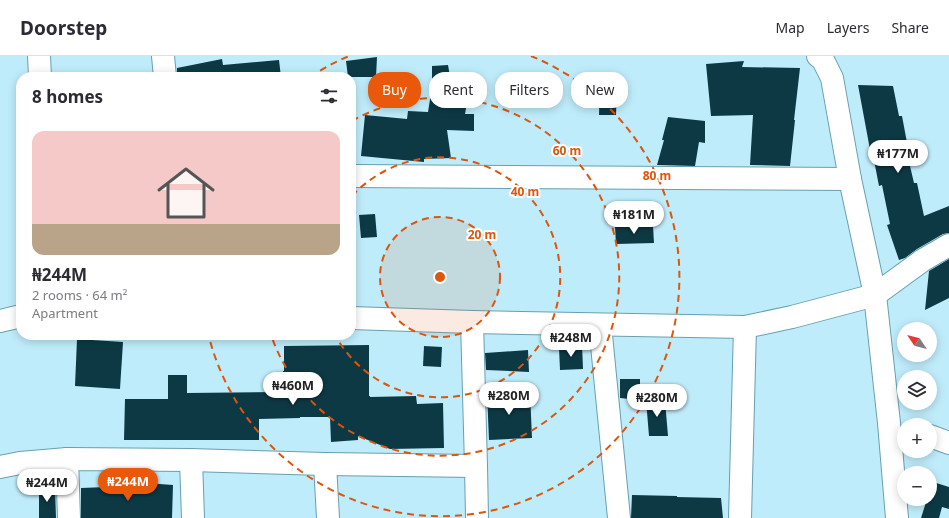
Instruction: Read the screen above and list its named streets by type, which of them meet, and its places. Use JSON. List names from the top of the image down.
{
  "north": "top left",
  "page": {
    "header": "Doorstep",
    "nav": ["Map", "Layers", "Share"],
    "chip": [
      "Buy",
      "Rent",
      "Filters",
      "New"
    ],
    "heading": "8 homes",
    "list": [
      {
        "name": "₦244M",
        "note": "2 rooms · 64 m² · Apartment"
      }
    ],
    "price": [
      "₦177M",
      "₦181M",
      "₦248M",
      "₦460M",
      "₦280M",
      "₦280M",
      "₦244M",
      "₦244M"
    ],
    "map_buttons": ["+", "−"]
  },
  "rings": [
    "60 m",
    "80 m",
    "40 m",
    "20 m"
  ]
}
